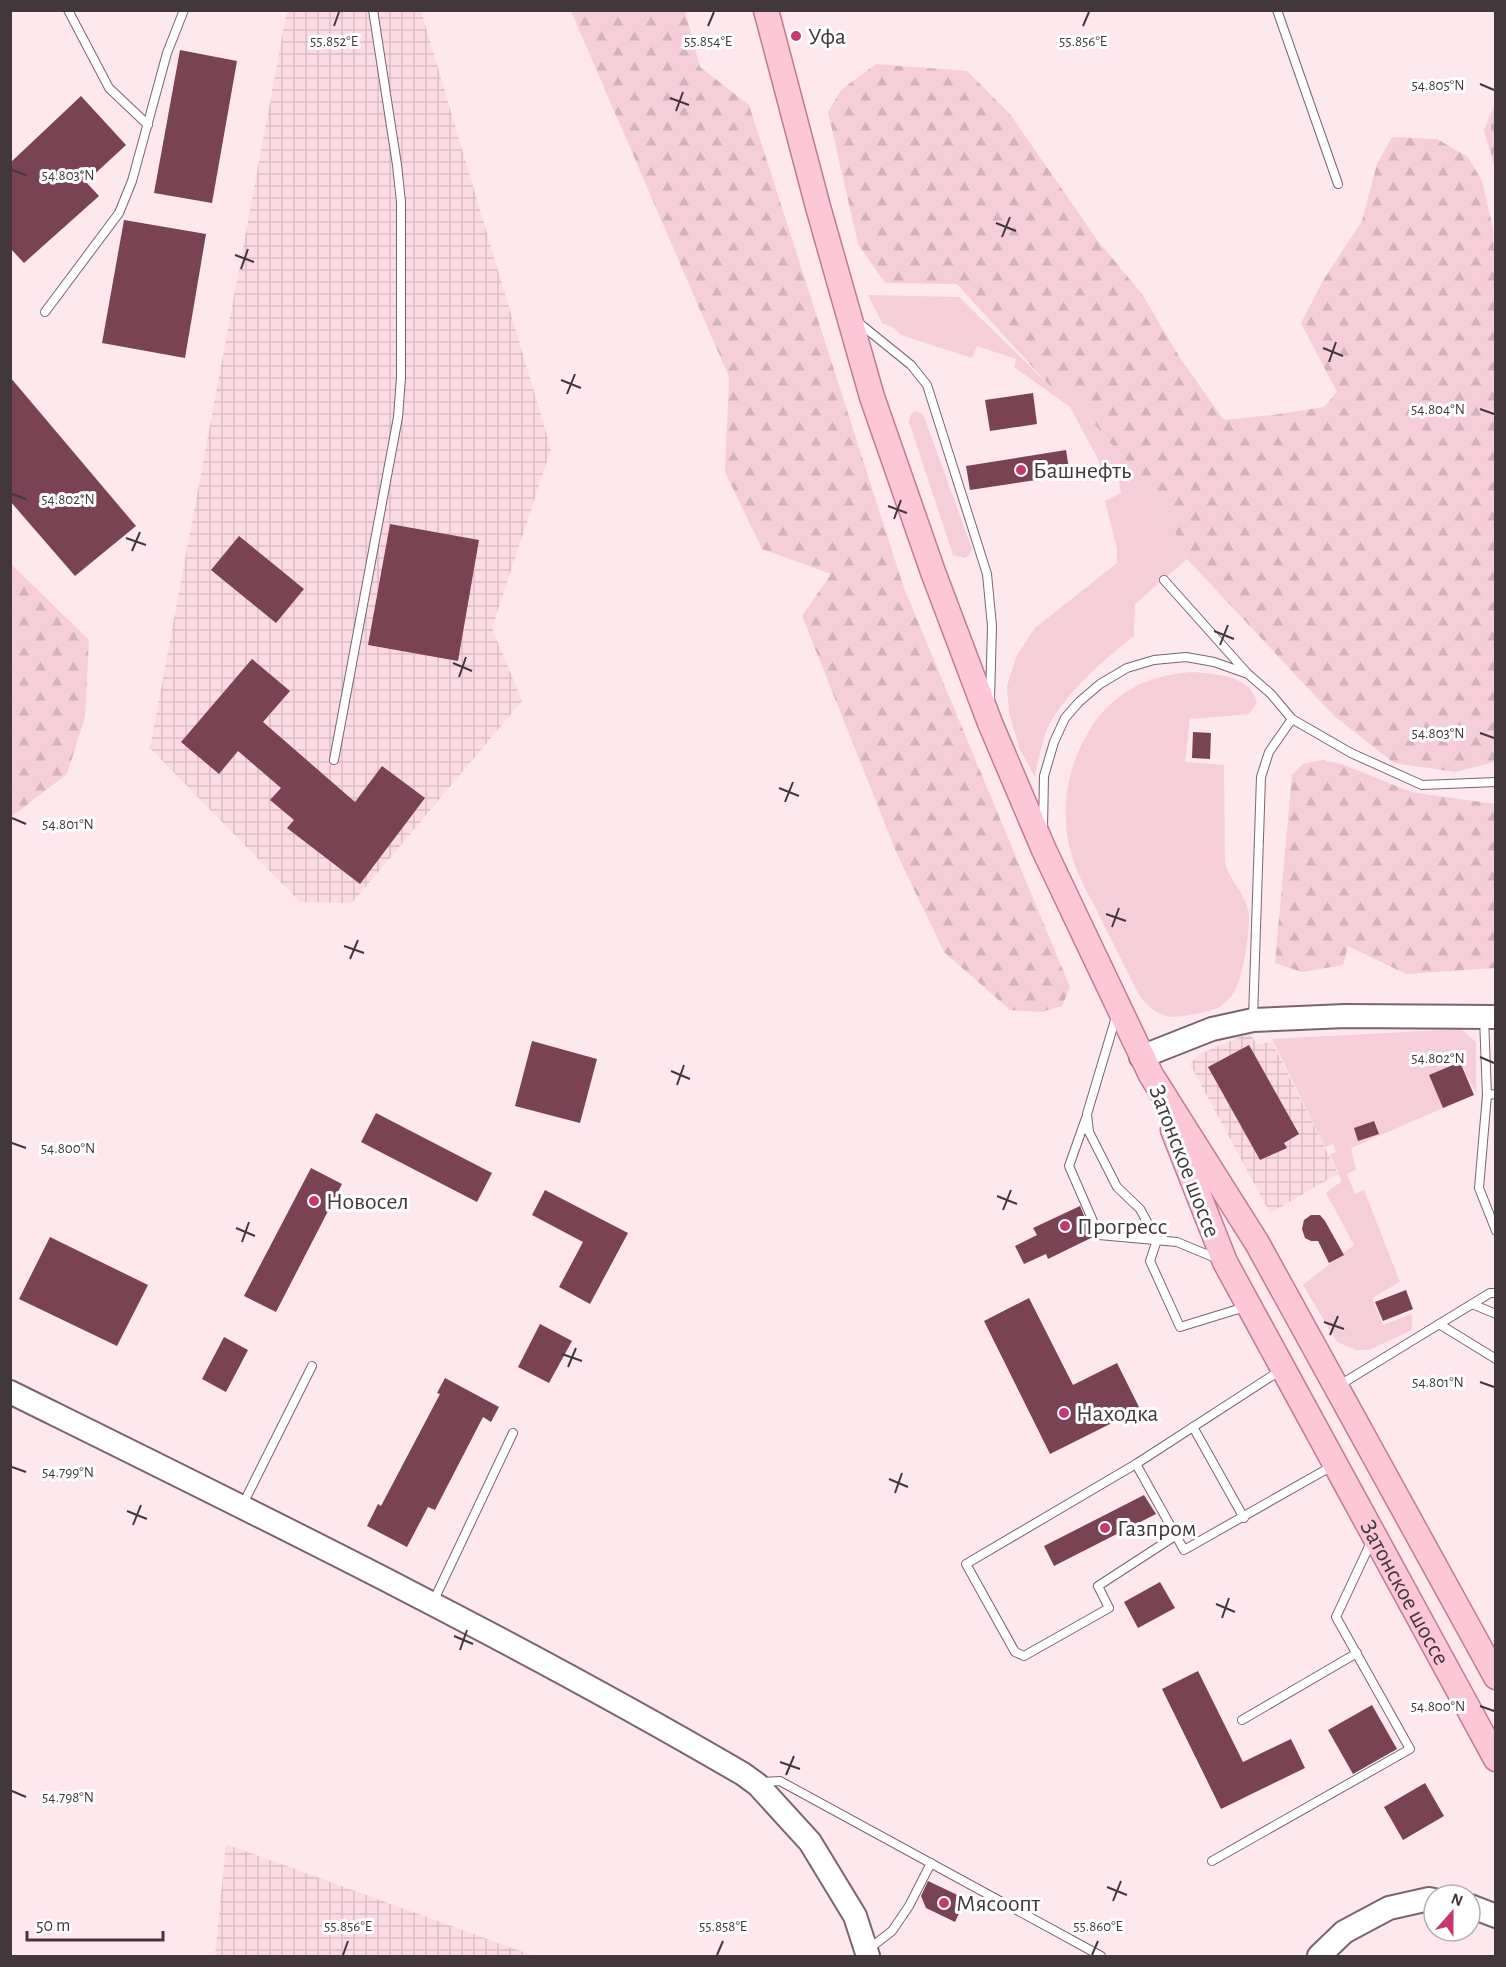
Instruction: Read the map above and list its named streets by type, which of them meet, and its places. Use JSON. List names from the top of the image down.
{
  "streets": {
    "main road": ["Затонское шоссе"]
  },
  "places": [
    "Уфа",
    "Башнефть",
    "Новосел",
    "Прогресс",
    "Находка",
    "Газпром",
    "Мясоопт"
  ],
  "scale_bar": "50 m",
  "north": "top",
  "coordinates": [
    "55.854°E",
    "55.852°E",
    "55.856°E",
    "54.805°N",
    "54.803°N",
    "54.804°N",
    "54.802°N",
    "54.801°N",
    "54.800°N",
    "54.799°N",
    "54.798°N",
    "55.858°E",
    "55.860°E"
  ]
}
